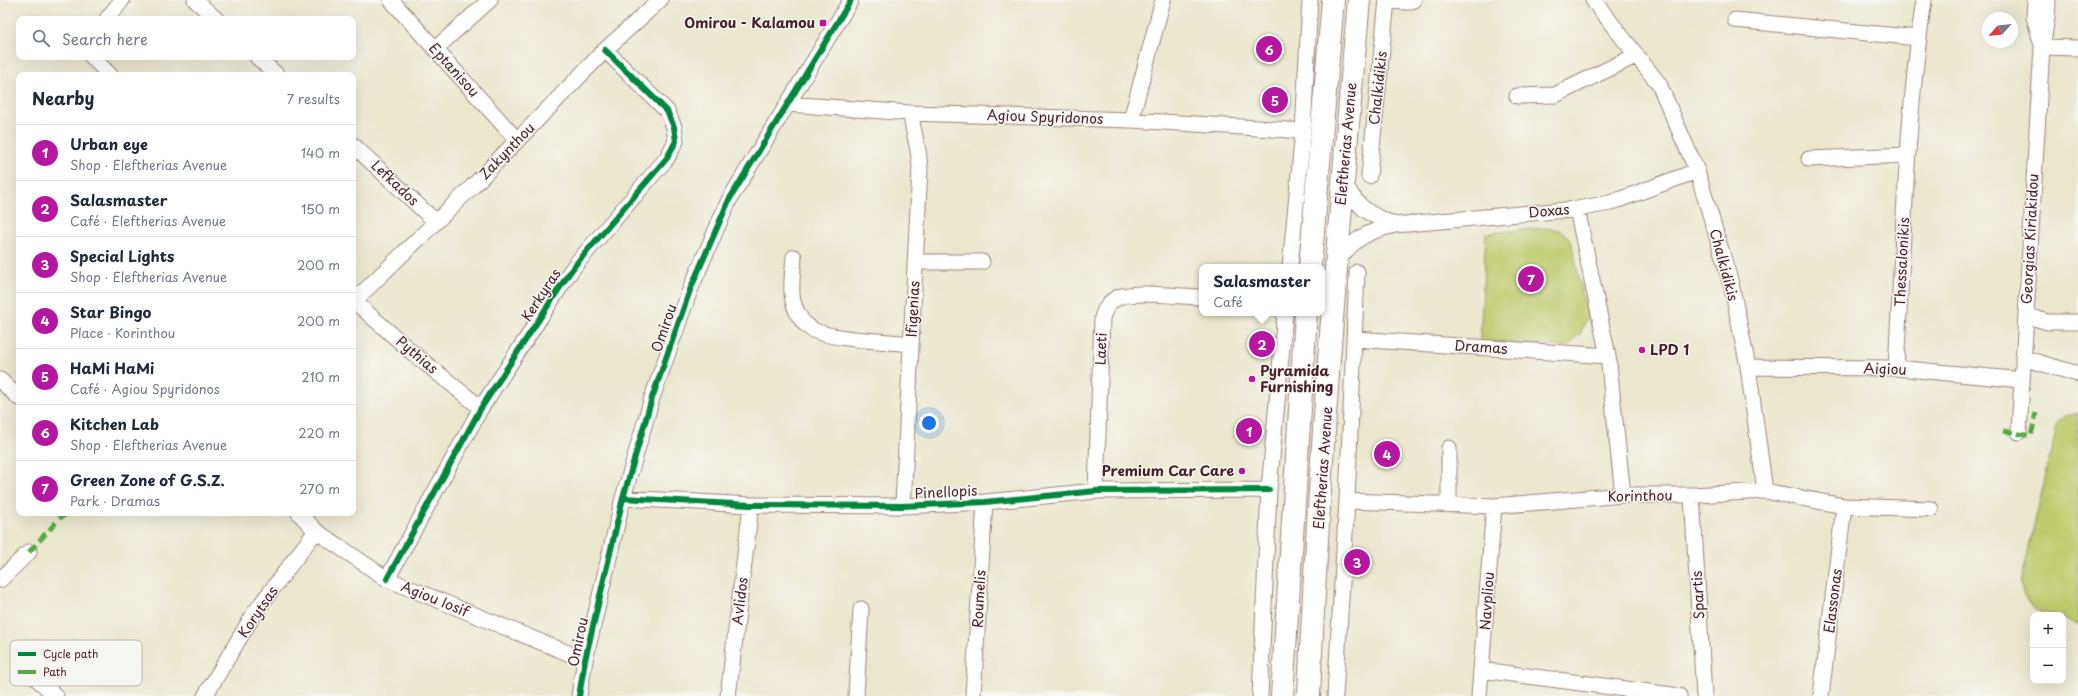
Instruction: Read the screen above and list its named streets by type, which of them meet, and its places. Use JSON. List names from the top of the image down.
{
  "streets": {
    "highway": ["Eleftherias Avenue"],
    "street": [
      "Eptanisou",
      "Chalkidikis",
      "Agiou Spyridonos",
      "Zakynthou",
      "Lefkados",
      "Doxas",
      "Georgias Kiriakidou",
      "Thessalonikis",
      "Kerkyras",
      "Ifigenias",
      "Omirou",
      "Dramas",
      "Laeti",
      "Pythias",
      "Aigiou",
      "Pinellopis",
      "Korinthou",
      "Spartis",
      "Agiou Iosif",
      "Roumelis",
      "Avlidos",
      "Navpliou",
      "Elassonas",
      "Korytsas"
    ]
  },
  "crossings": [
    ["Eptanisou", "Zakynthou"],
    ["Chalkidikis", "Doxas"],
    ["Chalkidikis", "Aigiou"],
    ["Chalkidikis", "Korinthou"],
    ["Agiou Spyridonos", "Ifigenias"],
    ["Agiou Spyridonos", "Omirou"],
    ["Eleftherias Avenue", "Doxas"],
    ["Zakynthou", "Lefkados"],
    ["Zakynthou", "Kerkyras"],
    ["Georgias Kiriakidou", "Aigiou"],
    ["Thessalonikis", "Aigiou"],
    ["Kerkyras", "Pythias"],
    ["Kerkyras", "Agiou Iosif"],
    ["Ifigenias", "Pinellopis"],
    ["Omirou", "Pinellopis"],
    ["Omirou", "Agiou Iosif"],
    ["Laeti", "Pinellopis"],
    ["Pinellopis", "Roumelis"],
    ["Pinellopis", "Avlidos"],
    ["Korinthou", "Spartis"],
    ["Korinthou", "Navpliou"],
    ["Korinthou", "Elassonas"],
    ["Agiou Iosif", "Korytsas"]
  ],
  "places": {
    "transit": ["Omirou - Kalamou"],
    "other": ["LPD 1", "Pyramida Furnishing", "Premium Car Care"]
  },
  "legend": ["Cycle path", "Path"],
  "north": "bottom left",
  "page": {
    "search": "Search here",
    "pins": [
      "6",
      "5",
      "7",
      "2",
      "1",
      "4",
      "3"
    ],
    "heading": ["Nearby", "7 results"],
    "list": [
      {
        "mark": "1",
        "name": "Urban eye",
        "note": "Shop · Eleftherias Avenue",
        "value": "140 m"
      },
      {
        "mark": "2",
        "name": "Salasmaster",
        "note": "Café · Eleftherias Avenue",
        "value": "150 m"
      },
      {
        "mark": "3",
        "name": "Special Lights",
        "note": "Shop · Eleftherias Avenue",
        "value": "200 m"
      },
      {
        "mark": "4",
        "name": "Star Bingo",
        "note": "Place · Korinthou",
        "value": "200 m"
      },
      {
        "mark": "5",
        "name": "HaMi HaMi",
        "note": "Café · Agiou Spyridonos",
        "value": "210 m"
      },
      {
        "mark": "6",
        "name": "Kitchen Lab",
        "note": "Shop · Eleftherias Avenue",
        "value": "220 m"
      },
      {
        "mark": "7",
        "name": "Green Zone of G.S.Z.",
        "note": "Park · Dramas",
        "value": "270 m"
      }
    ],
    "popup": ["Salasmaster", "Café"],
    "map_buttons": ["+", "−"]
  }
}
